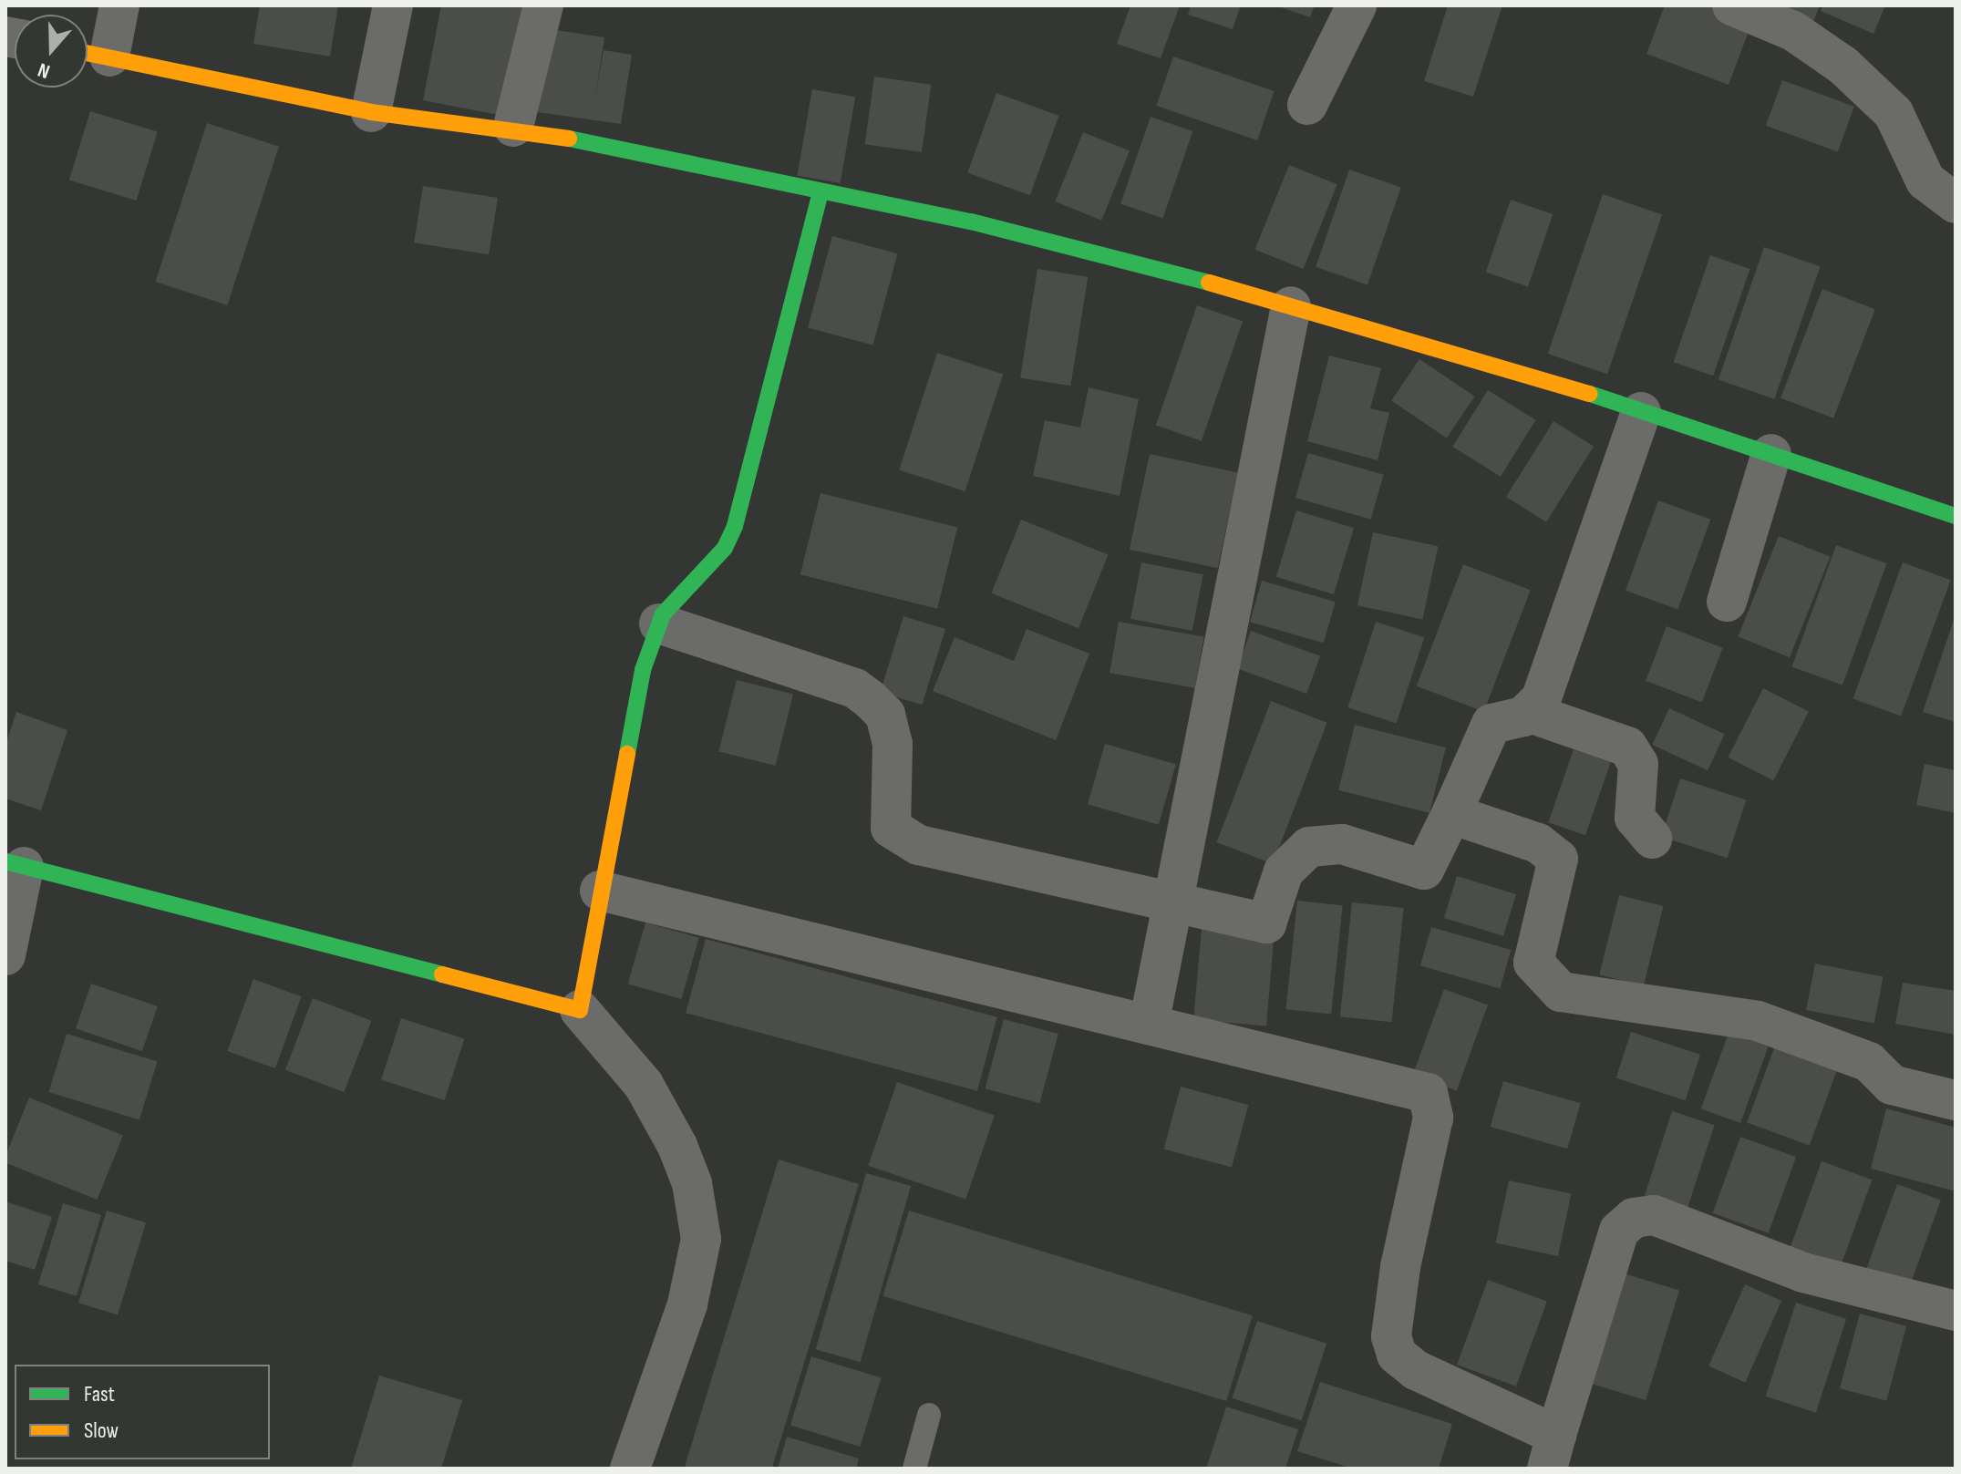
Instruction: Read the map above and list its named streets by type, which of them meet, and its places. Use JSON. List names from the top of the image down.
{
  "legend": ["Fast", "Slow"],
  "north": "bottom"
}
